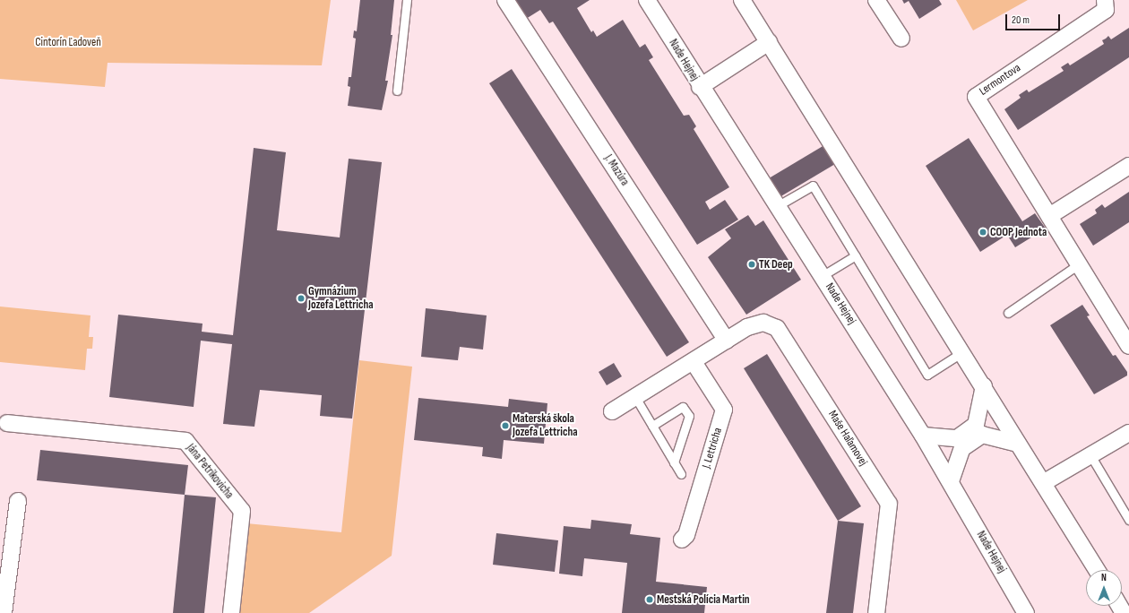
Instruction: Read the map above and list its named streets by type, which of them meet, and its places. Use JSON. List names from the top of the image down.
{
  "streets": {
    "street": [
      "Nade Hejnej",
      "Lermontova",
      "J. Mazúra",
      "Maše Haľamovej",
      "J. Lettricha",
      "Jána Petrikovicha"
    ]
  },
  "crossings": [
    ["J. Mazúra", "Maše Haľamovej"]
  ],
  "parks": ["Cintorín Ľadoveň"],
  "places": [
    "COOP Jednota",
    "TK Deep",
    "Gymnázium Jozefa Lettricha",
    "Materská škola Jozefa Lettricha",
    "Mestská Polícia Martin"
  ],
  "scale_bar": "20 m",
  "north": "top"
}
